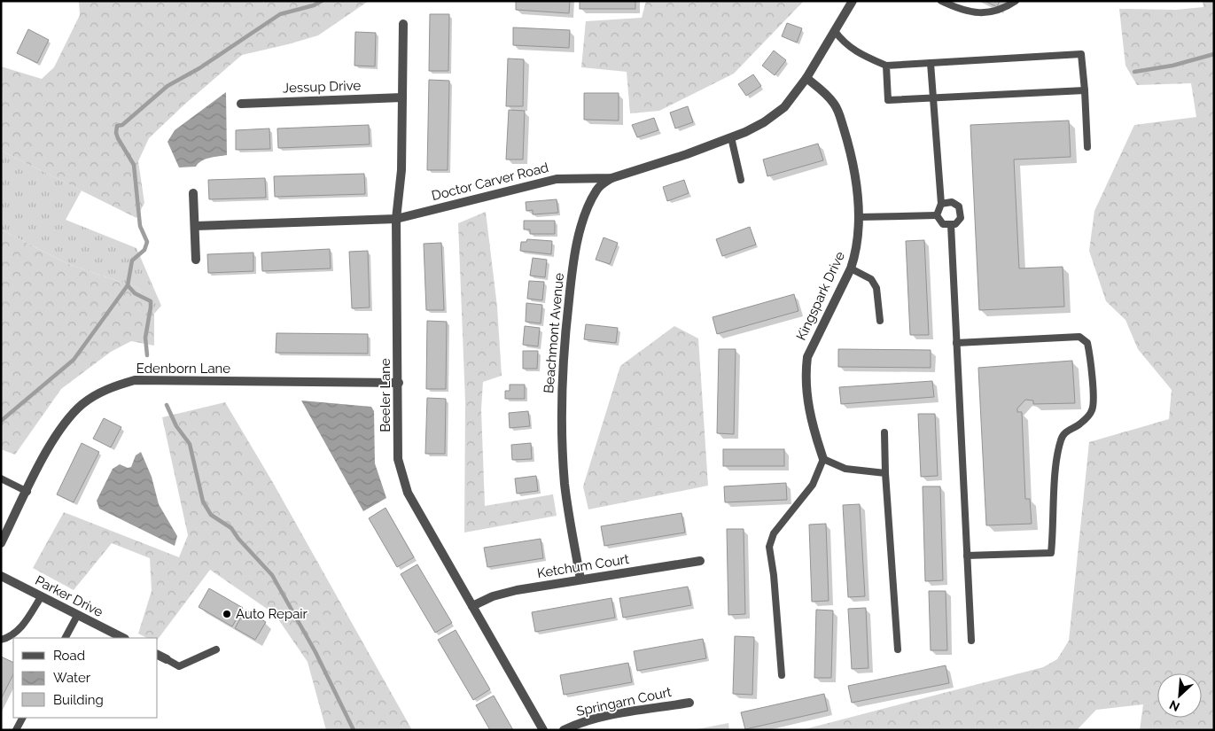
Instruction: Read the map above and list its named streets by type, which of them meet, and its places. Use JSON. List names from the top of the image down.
{
  "streets": {
    "street": [
      "Jessup Drive",
      "Doctor Carver Road",
      "Kingspark Drive",
      "Beachmont Avenue",
      "Edenborn Lane",
      "Beeler Lane",
      "Ketchum Court",
      "Parker Drive",
      "Springarn Court"
    ]
  },
  "crossings": [
    ["Jessup Drive", "Beeler Lane"],
    ["Doctor Carver Road", "Kingspark Drive"],
    ["Doctor Carver Road", "Beachmont Avenue"],
    ["Doctor Carver Road", "Beeler Lane"],
    ["Beachmont Avenue", "Ketchum Court"],
    ["Edenborn Lane", "Beeler Lane"],
    ["Beeler Lane", "Ketchum Court"]
  ],
  "places": ["Auto Repair"],
  "legend": ["Road", "Water", "Building"],
  "north": "bottom left"
}
